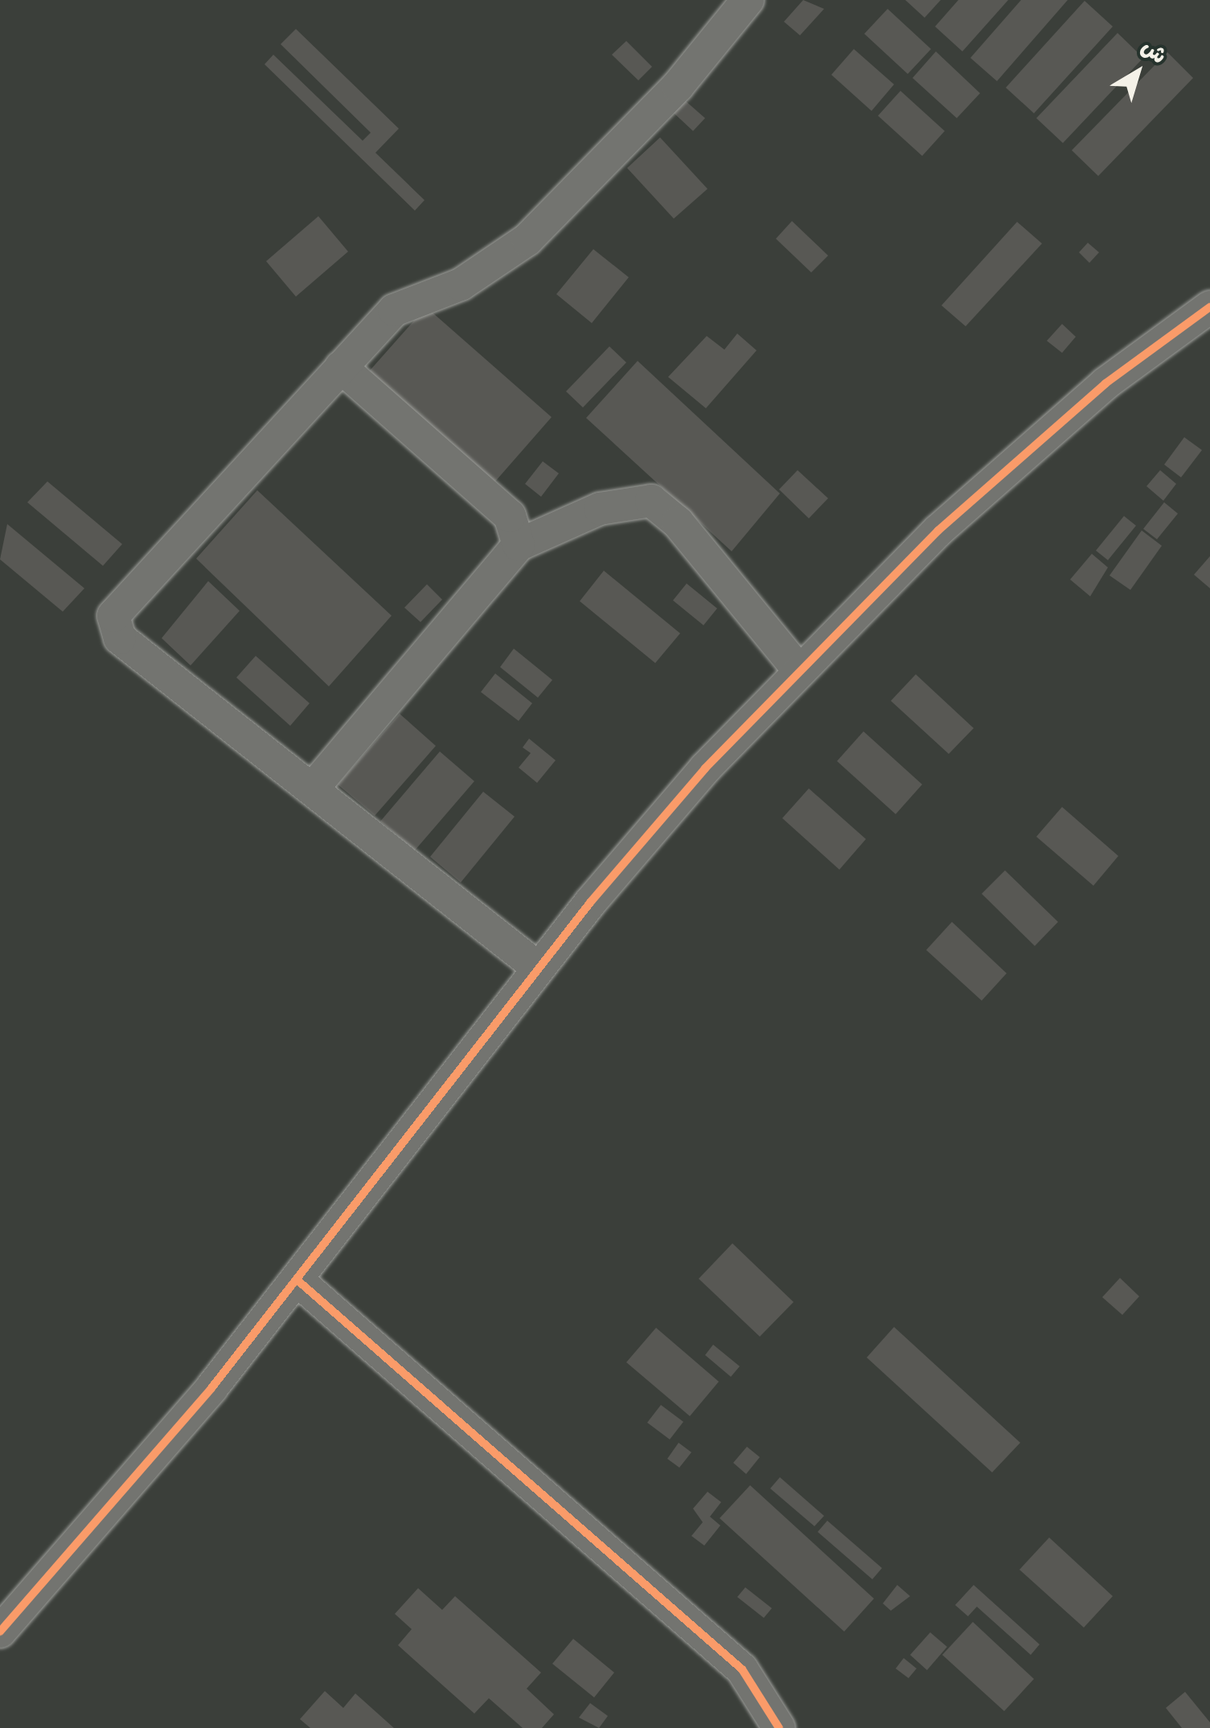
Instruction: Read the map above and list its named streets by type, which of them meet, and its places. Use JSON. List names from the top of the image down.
{
  "north": "top right"
}
